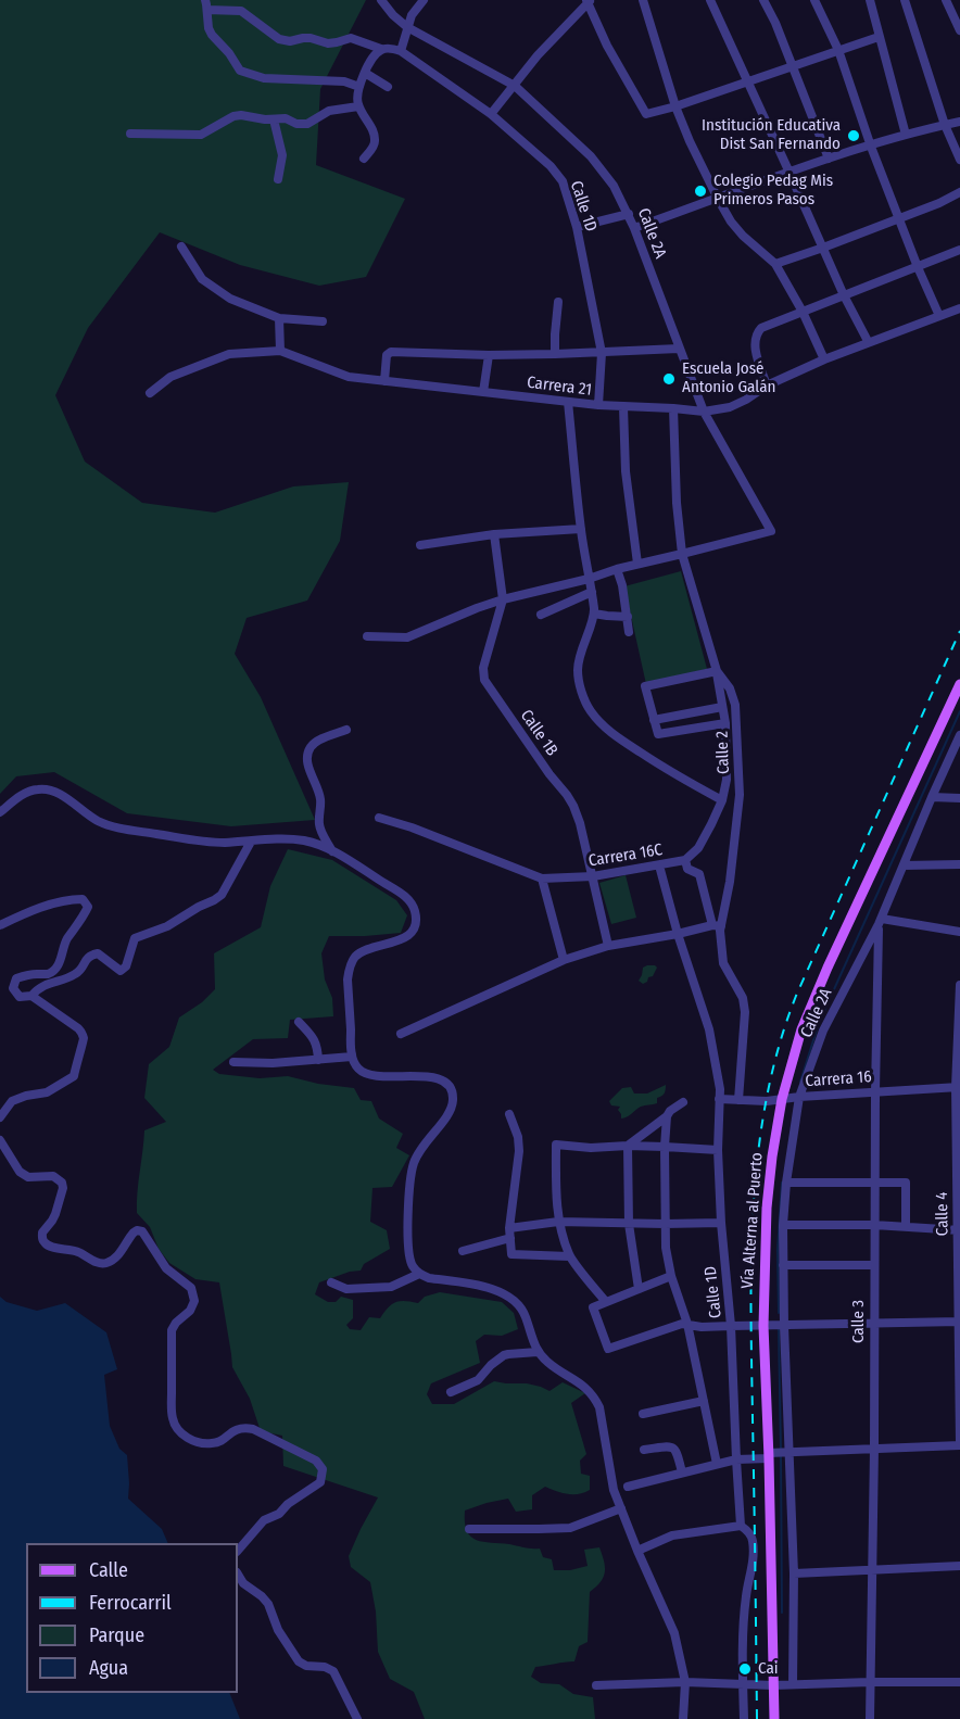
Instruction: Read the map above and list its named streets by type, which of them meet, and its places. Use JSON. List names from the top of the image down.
{
  "streets": {
    "main road": ["Vía Alterna al Puerto"],
    "street": [
      "Calle 1D",
      "Calle 2A",
      "Carrera 21",
      "Calle 1B",
      "Calle 2",
      "Carrera 16C",
      "Carrera 16",
      "Calle 4",
      "Calle 3"
    ]
  },
  "crossings": [
    ["Calle 1D", "Carrera 21"],
    ["Calle 1D", "Carrera 16C"],
    ["Calle 1D", "Carrera 16"],
    ["Calle 2A", "Carrera 21"],
    ["Calle 2A", "Calle 2"],
    ["Calle 2A", "Carrera 16"],
    ["Calle 2A", "Vía Alterna al Puerto"],
    ["Calle 2A", "Calle 3"],
    ["Carrera 21", "Calle 2"],
    ["Calle 1B", "Carrera 16C"],
    ["Calle 2", "Carrera 16C"],
    ["Calle 2", "Carrera 16"],
    ["Carrera 16", "Calle 4"],
    ["Carrera 16", "Vía Alterna al Puerto"],
    ["Carrera 16", "Calle 3"]
  ],
  "places": [
    "Institución Educativa Dist San Fernando",
    "Colegio Pedag Mis Primeros Pasos",
    "Escuela José Antonio Galán",
    "Cai"
  ],
  "legend": [
    "Calle",
    "Ferrocarril",
    "Parque",
    "Agua"
  ]
}
